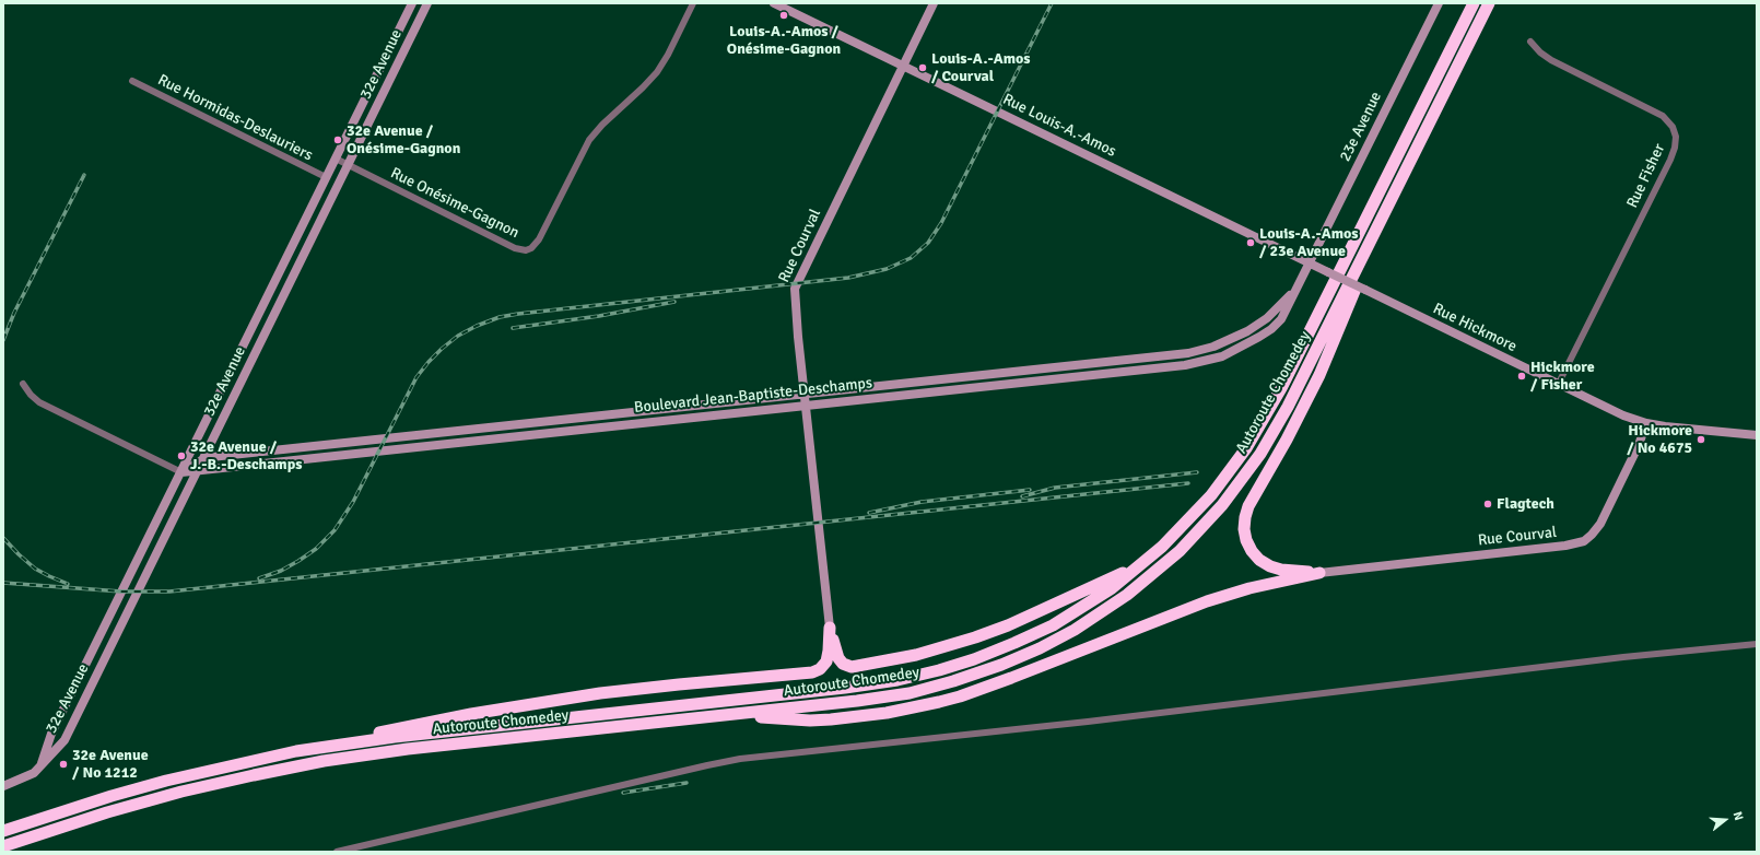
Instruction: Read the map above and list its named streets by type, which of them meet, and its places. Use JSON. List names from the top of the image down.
{
  "streets": {
    "highway": ["Autoroute Chomedey"],
    "street": [
      "32e Avenue",
      "Rue Hormidas-Deslauriers",
      "Rue Louis-A.-Amos",
      "23e Avenue",
      "Rue Fisher",
      "Rue Onésime-Gagnon",
      "Rue Courval",
      "Rue Hickmore",
      "Boulevard Jean-Baptiste-Deschamps"
    ]
  },
  "crossings": [
    ["32e Avenue", "Rue Hormidas-Deslauriers"],
    ["32e Avenue", "Rue Onésime-Gagnon"],
    ["32e Avenue", "Boulevard Jean-Baptiste-Deschamps"],
    ["Rue Louis-A.-Amos", "23e Avenue"],
    ["Rue Louis-A.-Amos", "Rue Courval"],
    ["Rue Louis-A.-Amos", "Rue Hickmore"],
    ["Rue Louis-A.-Amos", "Boulevard Jean-Baptiste-Deschamps"],
    ["23e Avenue", "Rue Hickmore"],
    ["23e Avenue", "Boulevard Jean-Baptiste-Deschamps"],
    ["Rue Fisher", "Rue Hickmore"],
    ["Rue Courval", "Rue Hickmore"],
    ["Rue Courval", "Boulevard Jean-Baptiste-Deschamps"],
    ["Rue Hickmore", "Boulevard Jean-Baptiste-Deschamps"]
  ],
  "places": [
    "Louis-A.-Amos / Onésime-Gagnon",
    "Louis-A.-Amos / Courval",
    "32e Avenue / Onésime-Gagnon",
    "Louis-A.-Amos / 23e Avenue",
    "Hickmore / Fisher",
    "Hickmore / No 4675",
    "32e Avenue / J.-B.-Deschamps",
    "Flagtech",
    "32e Avenue / No 1212"
  ],
  "north": "right"
}
